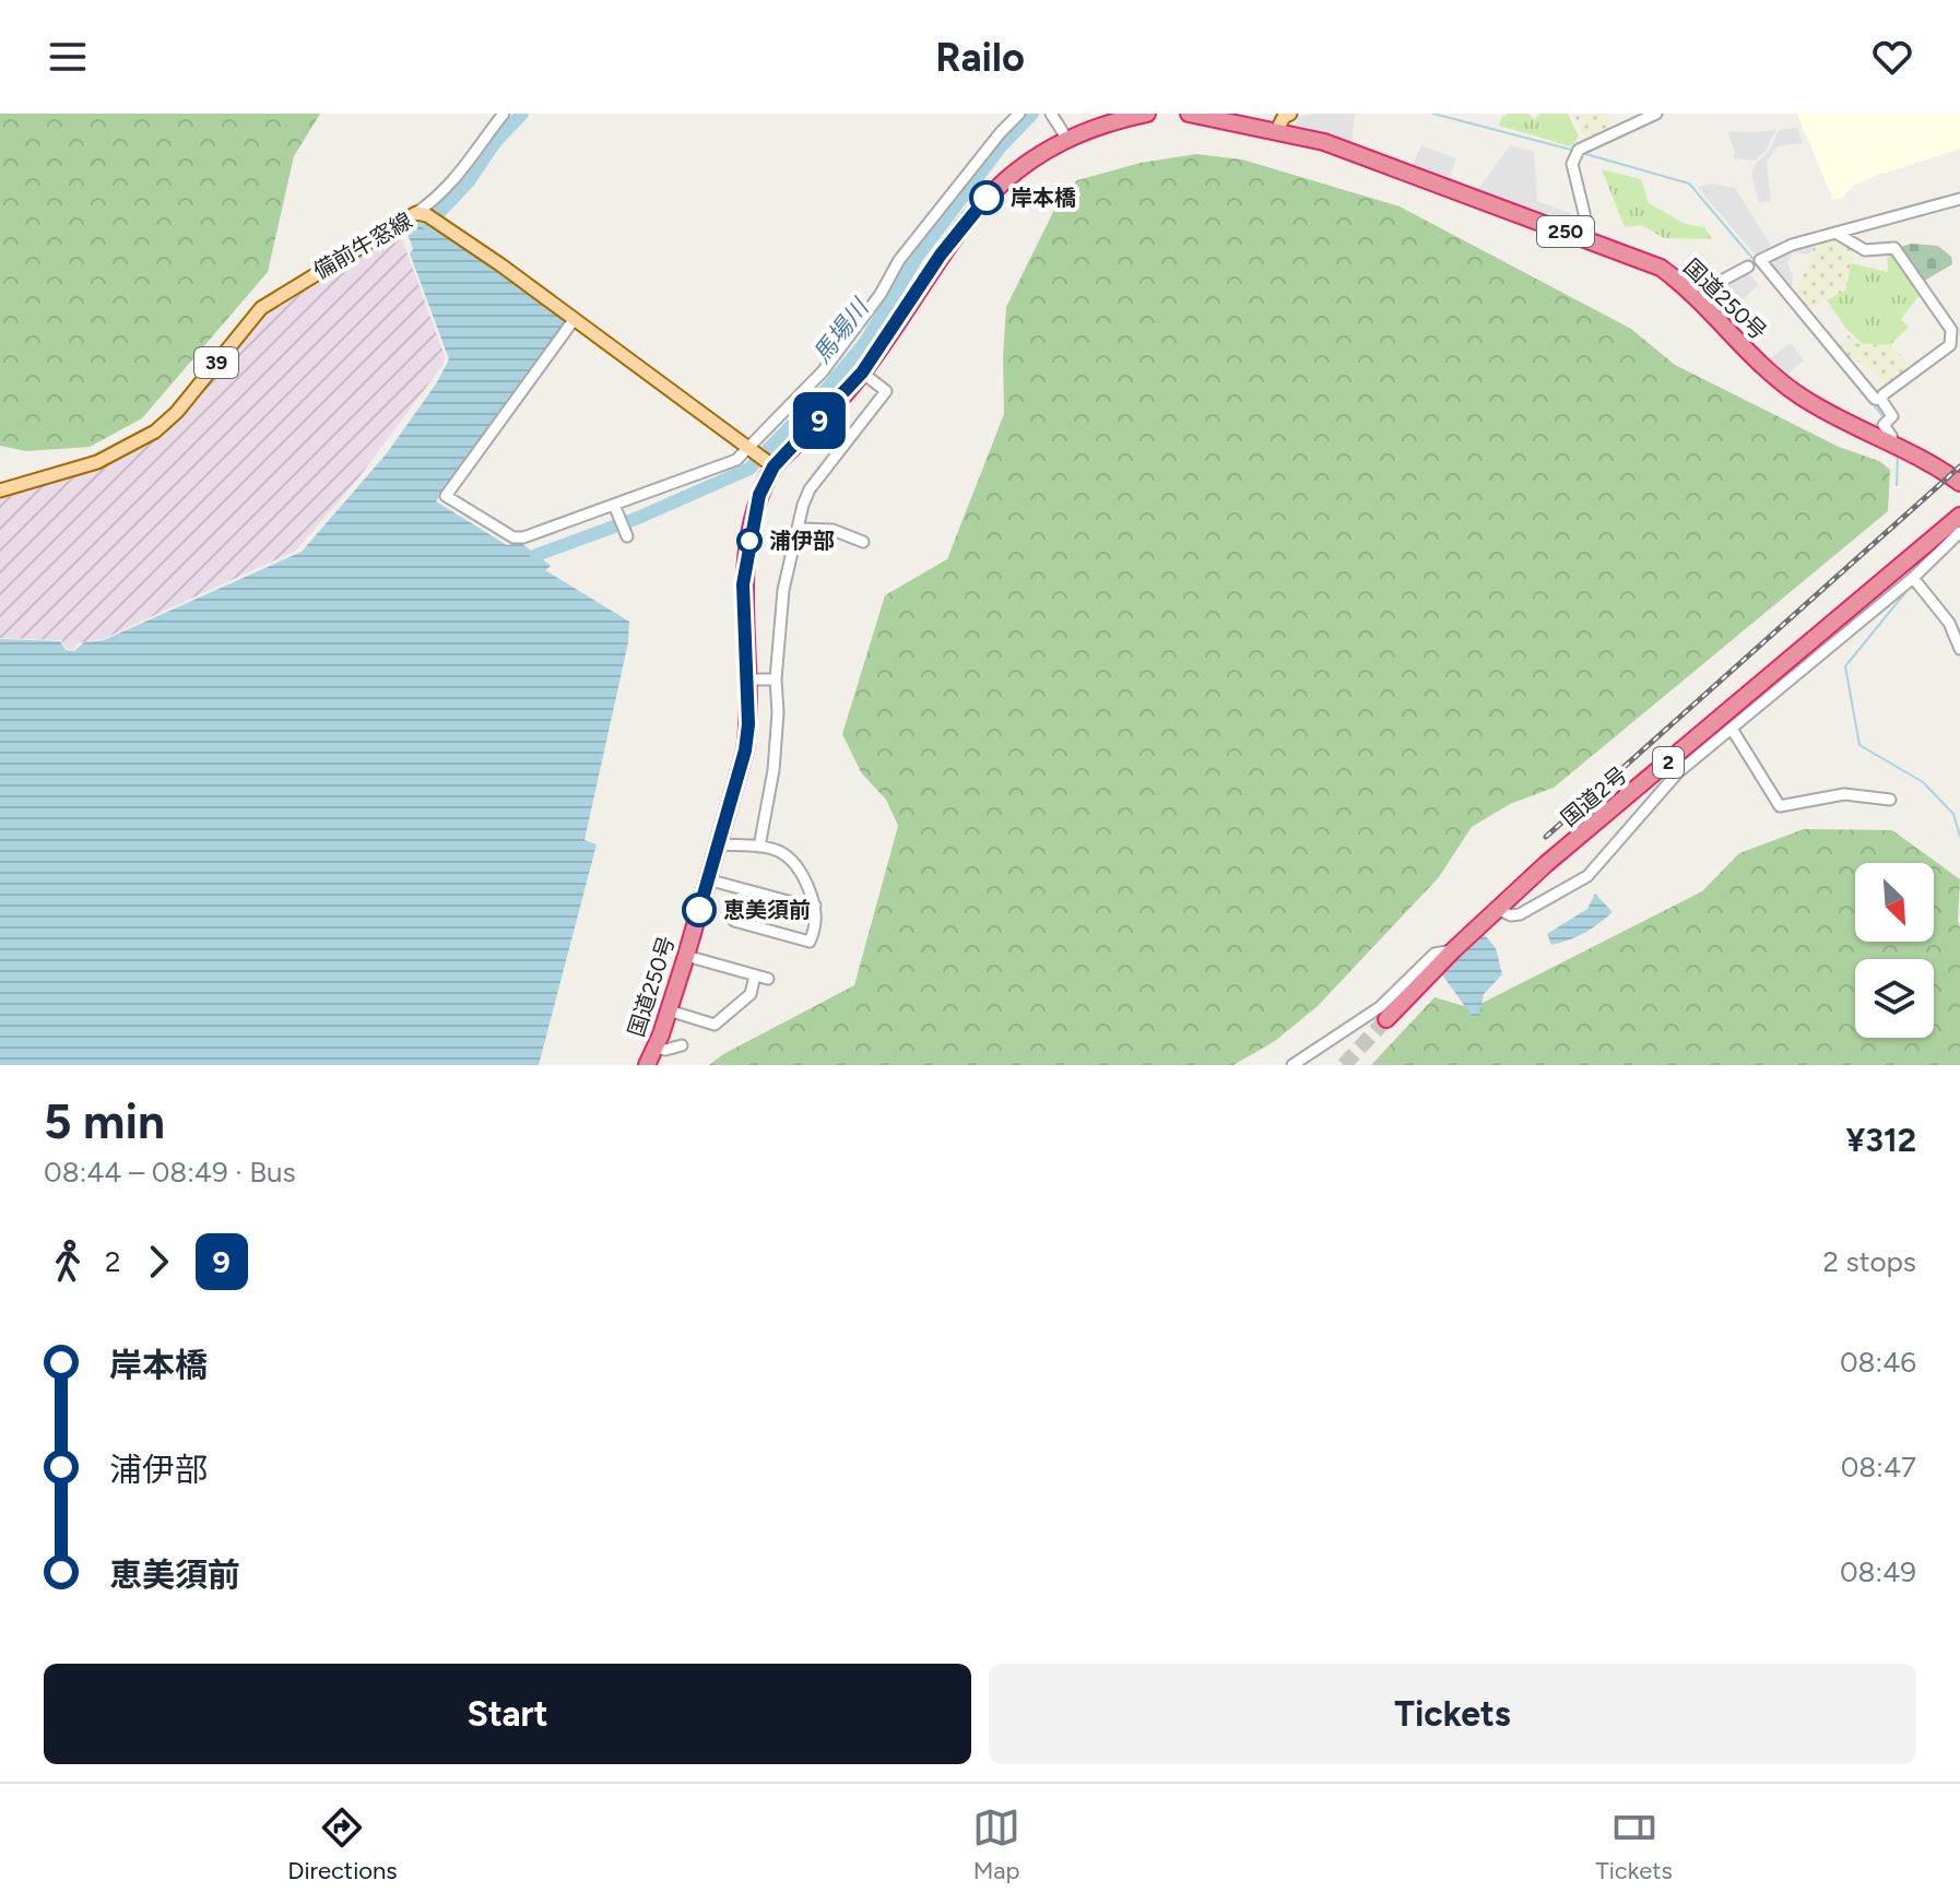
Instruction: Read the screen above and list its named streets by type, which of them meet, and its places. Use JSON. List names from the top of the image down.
{
  "streets": {
    "highway": [
      "250",
      "国道250号",
      "2",
      "国道2号"
    ],
    "main road": ["備前牛窓線", "39"]
  },
  "crossings": [
    ["備前牛窓線", "国道250号"]
  ],
  "water": ["馬場川"],
  "places": ["岸本橋", "浦伊部", "恵美須前"],
  "lines": ["bus line 9"],
  "north": "bottom right",
  "page": {
    "header": "Railo",
    "on_map": "9",
    "heading": ["5 min", "08:44 – 08:49 · Bus", "¥312"],
    "legs": ["2", "9", "2 stops"],
    "list": [
      {
        "name": "岸本橋",
        "value": "08:46"
      },
      {
        "name": "浦伊部",
        "value": "08:47"
      },
      {
        "name": "恵美須前",
        "value": "08:49"
      }
    ],
    "buttons": ["Start", "Tickets"],
    "tabs": ["Directions", "Map", "Tickets"]
  }
}
